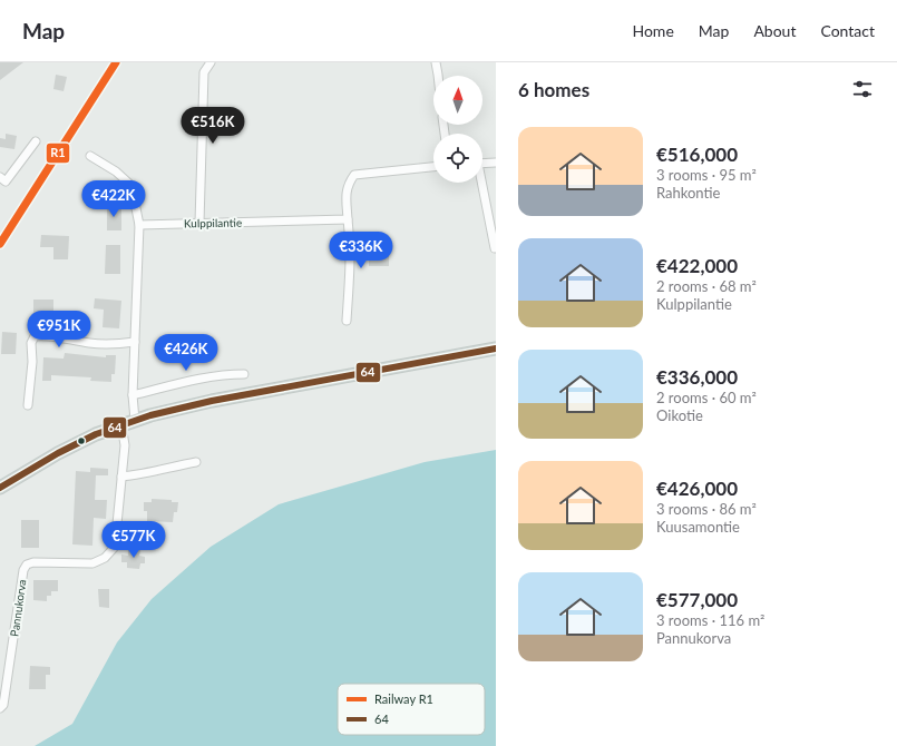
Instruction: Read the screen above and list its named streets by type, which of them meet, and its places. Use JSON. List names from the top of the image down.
{
  "streets": {
    "street": ["Kulppilantie", "Pannukorva"]
  },
  "lines": ["rail line R1", "transit line 64"],
  "legend": ["Railway R1", "64"],
  "north": "top",
  "page": {
    "header": "Map",
    "nav": [
      "Home",
      "Map",
      "About",
      "Contact"
    ],
    "heading": "6 homes",
    "price": [
      "€516K",
      "€422K",
      "€336K",
      "€951K",
      "€426K",
      "€577K"
    ],
    "list": [
      {
        "name": "€516,000",
        "note": "3 rooms · 95 m² · Rahkontie"
      },
      {
        "name": "€422,000",
        "note": "2 rooms · 68 m² · Kulppilantie"
      },
      {
        "name": "€336,000",
        "note": "2 rooms · 60 m² · Oikotie"
      },
      {
        "name": "€426,000",
        "note": "3 rooms · 86 m² · Kuusamontie"
      },
      {
        "name": "€577,000",
        "note": "3 rooms · 116 m² · Pannukorva"
      }
    ]
  }
}
